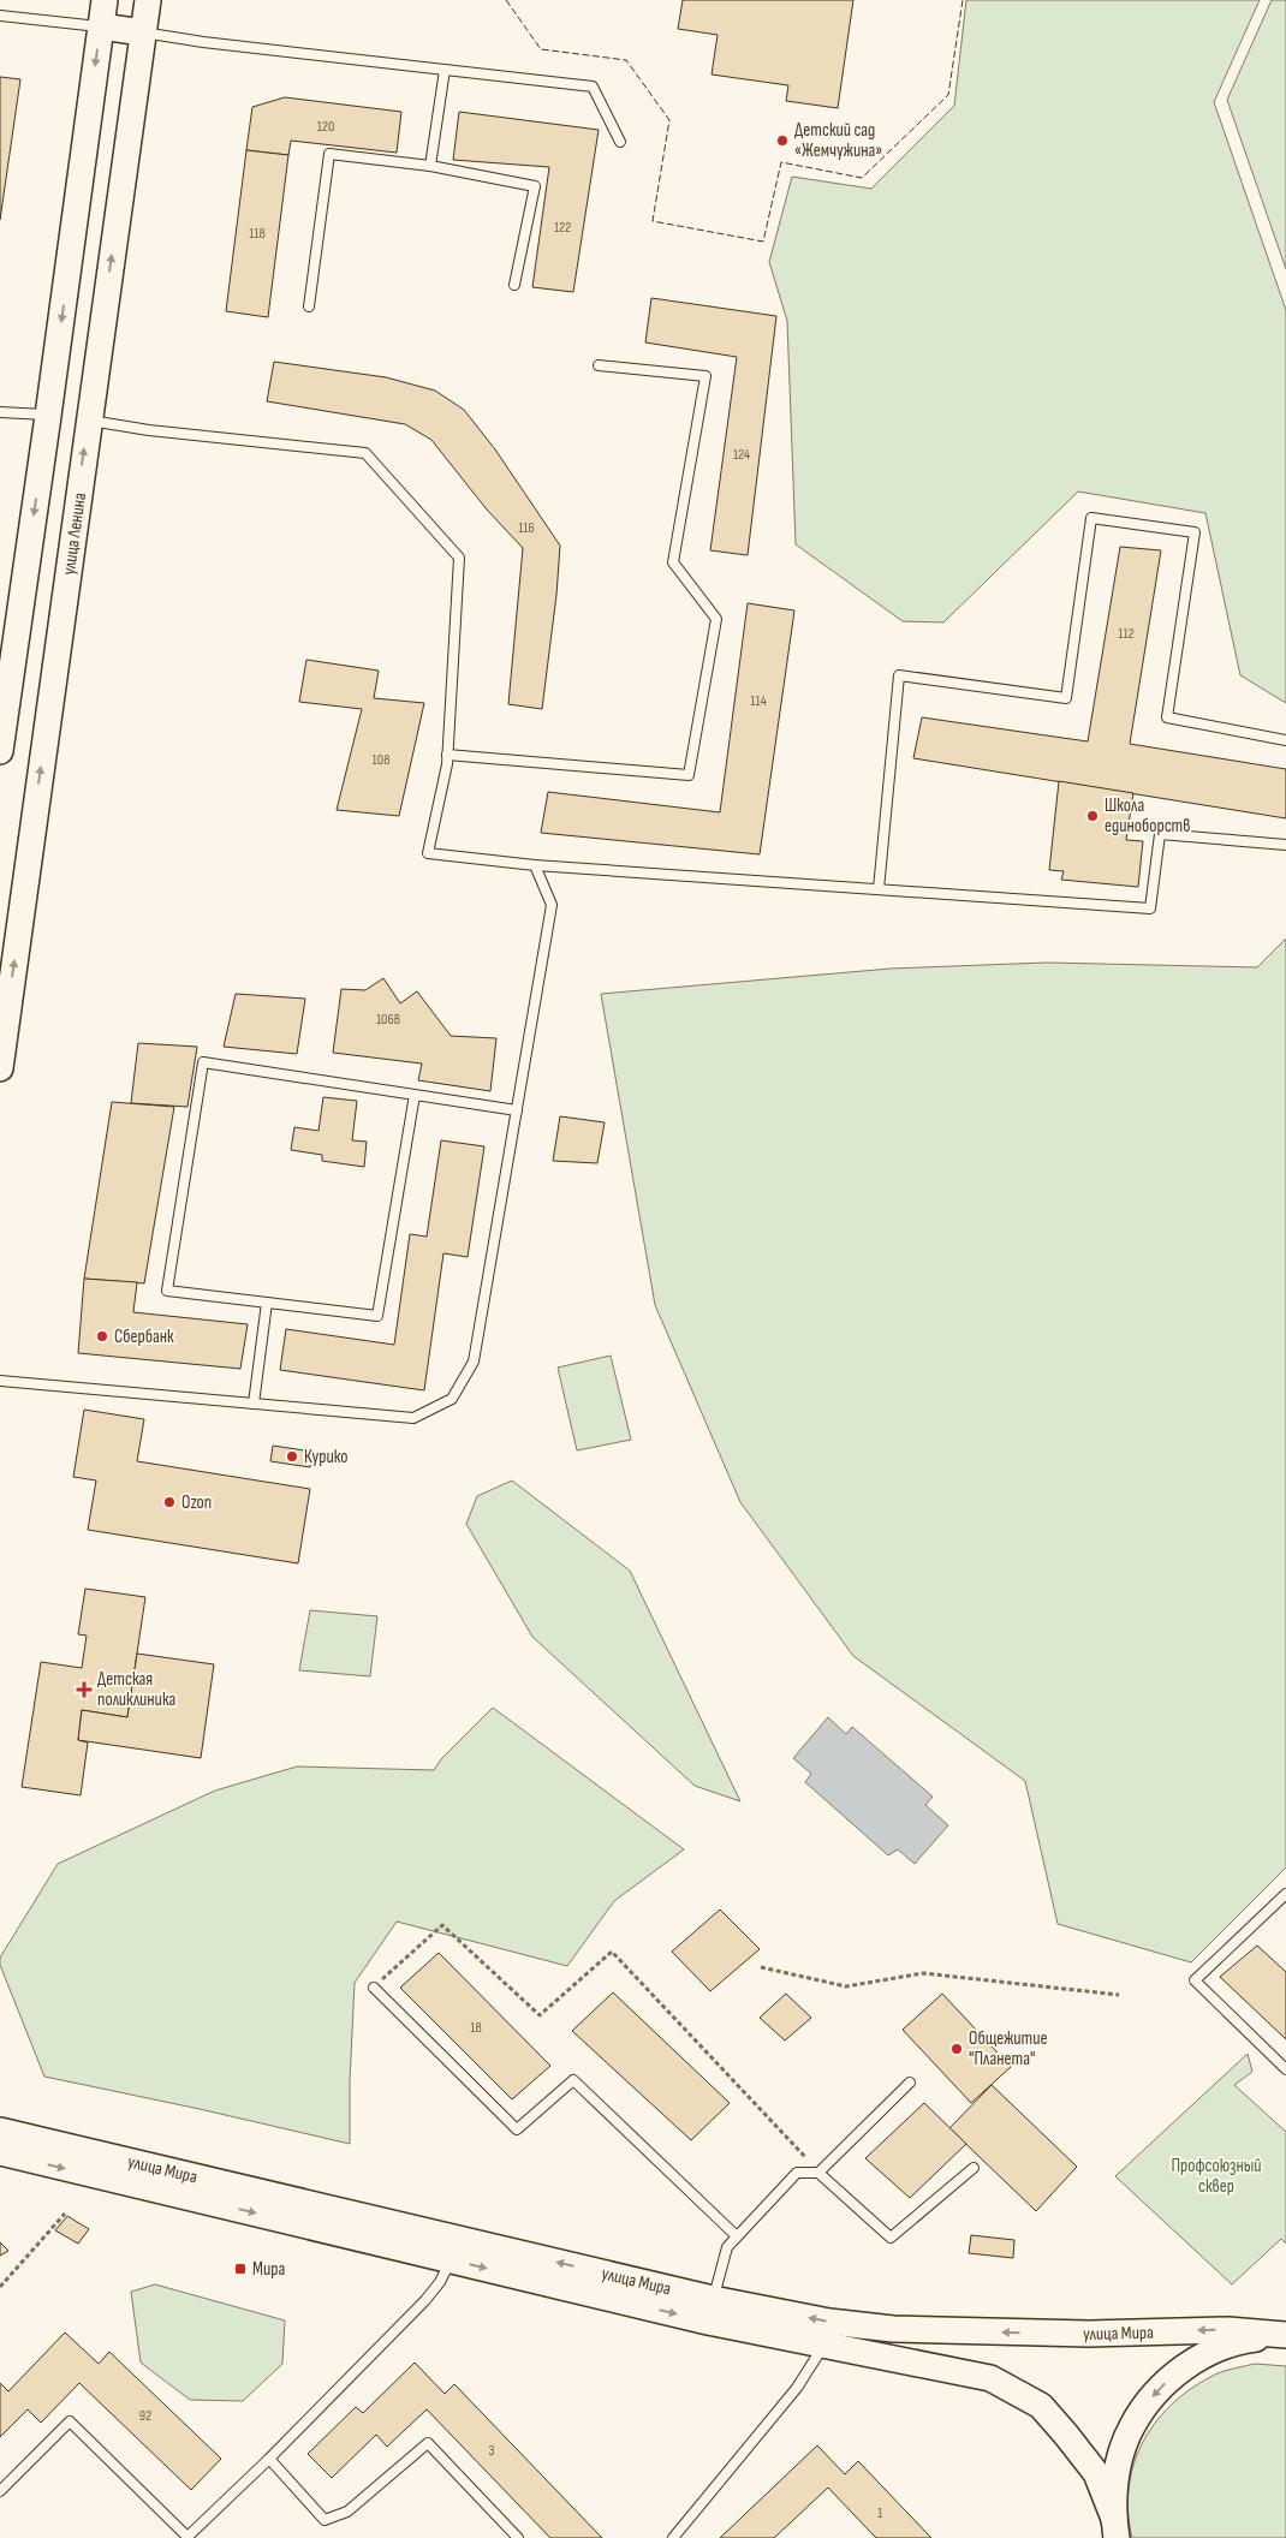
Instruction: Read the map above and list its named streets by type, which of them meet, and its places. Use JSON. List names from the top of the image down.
{
  "streets": {
    "main road": ["улица Ленина", "улица Мира"]
  },
  "parks": ["Профсоюзный сквер"],
  "places": {
    "other": [
      "Детский сад «Жемчужина»",
      "Школа единоборств",
      "Сбербанк",
      "Курико",
      "Ozon",
      "Общежитие \"Планета\""
    ],
    "health": ["Детская поликлиника"],
    "transit": ["Мира"]
  },
  "house_numbers": [
    "120",
    "122",
    "118",
    "124",
    "116",
    "112",
    "114",
    "108",
    "106В",
    "18",
    "92",
    "3",
    "1"
  ]
}
